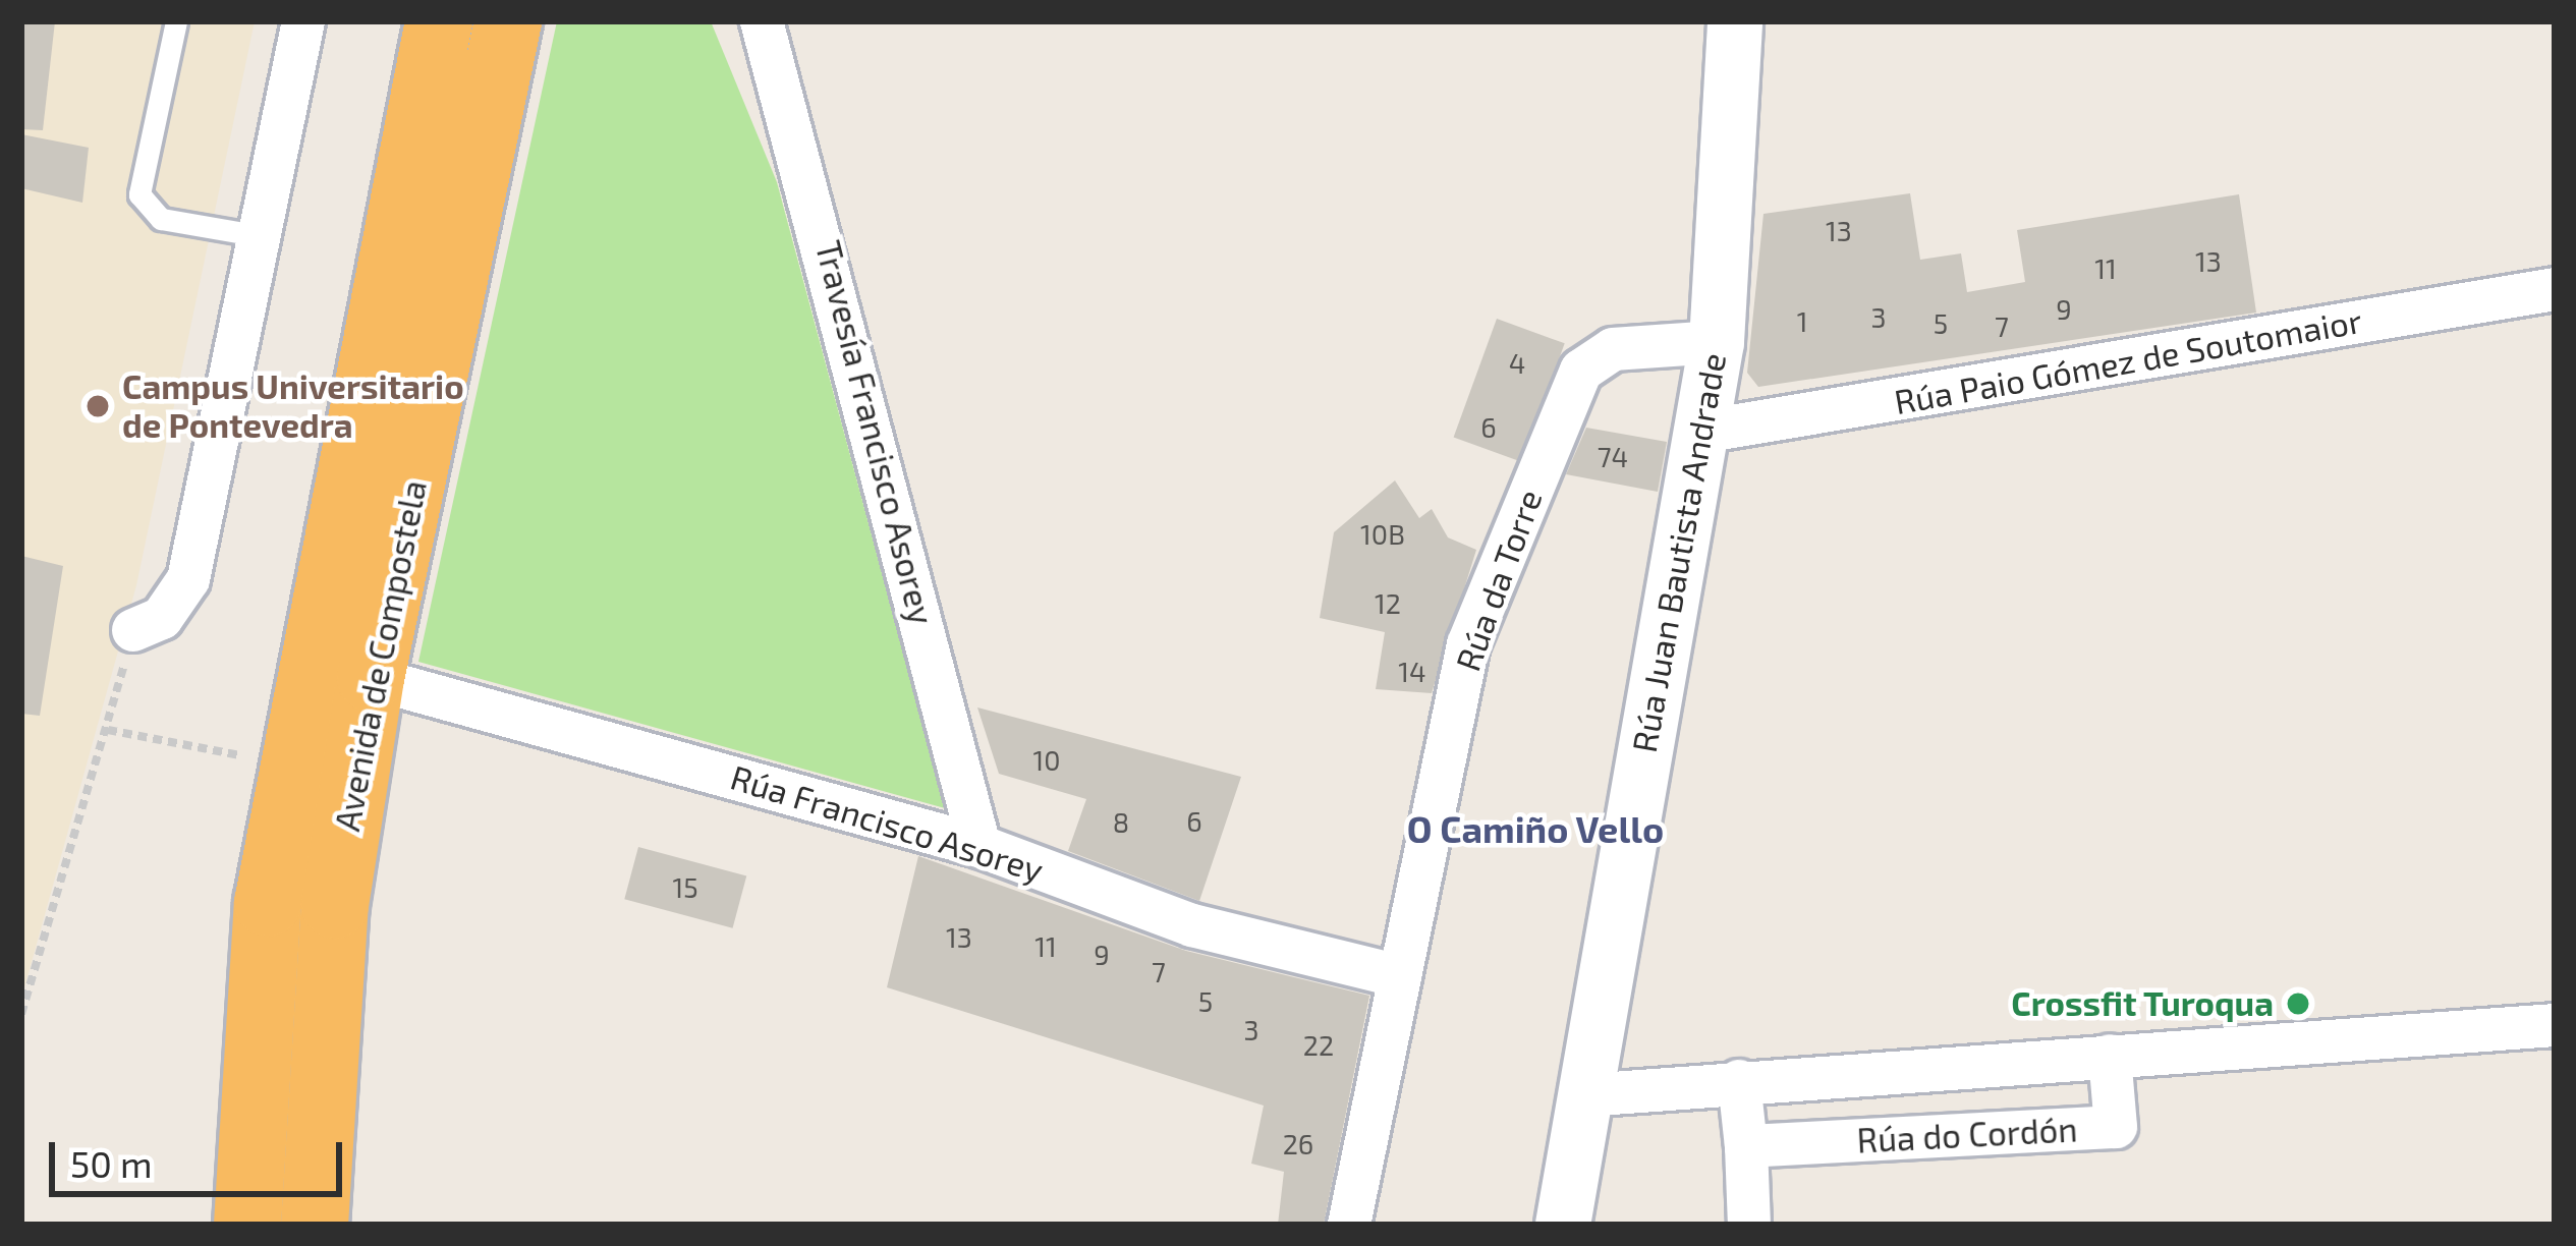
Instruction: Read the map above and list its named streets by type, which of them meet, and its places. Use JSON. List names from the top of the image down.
{
  "streets": {
    "highway": ["Avenida de Compostela"],
    "street": [
      "Rúa Paio Gómez de Soutomaior",
      "Travesía Francisco Asorey",
      "Rúa Juan Bautista Andrade",
      "Rúa da Torre",
      "Rúa Francisco Asorey",
      "Rúa do Cordón"
    ]
  },
  "crossings": [
    ["Rúa Paio Gómez de Soutomaior", "Rúa Juan Bautista Andrade"],
    ["Travesía Francisco Asorey", "Rúa Francisco Asorey"],
    ["Rúa Juan Bautista Andrade", "Rúa da Torre"],
    ["Rúa Juan Bautista Andrade", "Rúa do Cordón"],
    ["Rúa da Torre", "Rúa Francisco Asorey"],
    ["Avenida de Compostela", "Rúa Francisco Asorey"]
  ],
  "districts": ["O Camiño Vello"],
  "places": ["Campus Universitario de Pontevedra", "Crossfit Turoqua"],
  "house_numbers": [
    "13",
    "13",
    "11",
    "9",
    "3",
    "1",
    "5",
    "7",
    "4",
    "6",
    "74",
    "10B",
    "12",
    "14",
    "10",
    "6",
    "8",
    "15",
    "13",
    "11",
    "9",
    "7",
    "5",
    "3",
    "22",
    "26"
  ],
  "scale_bar": "50 m"
}
